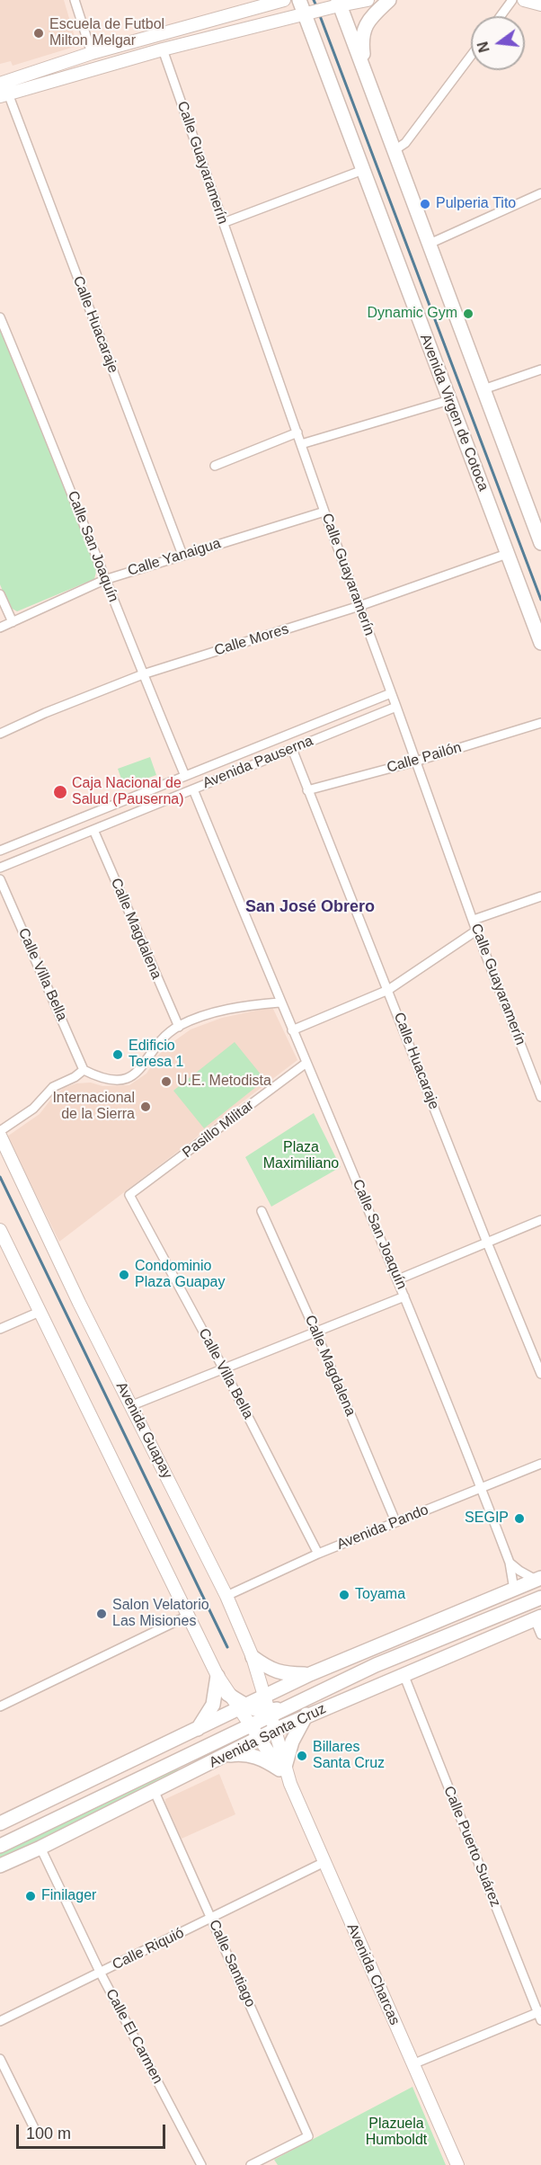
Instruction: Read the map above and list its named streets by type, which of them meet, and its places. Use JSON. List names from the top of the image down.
{
  "streets": {
    "main road": [
      "Avenida Virgen de Cotoca",
      "Avenida Guapay",
      "Avenida Santa Cruz",
      "Avenida Charcas"
    ],
    "street": [
      "Calle Guayaramerín",
      "Calle Huacaraje",
      "Calle San Joaquín",
      "Calle Yanaigua",
      "Calle Mores",
      "Calle Pailón",
      "Avenida Pauserna",
      "Calle Magdalena",
      "Calle Villa Bella",
      "Pasillo Militar",
      "Avenida Pando",
      "Calle Puerto Suárez",
      "Calle Riquió",
      "Calle Santiago",
      "Calle El Carmen"
    ]
  },
  "crossings": [
    ["Calle Guayaramerín", "Calle Yanaigua"],
    ["Calle Guayaramerín", "Calle Mores"],
    ["Calle Guayaramerín", "Calle Pailón"],
    ["Calle Guayaramerín", "Avenida Pauserna"],
    ["Calle Huacaraje", "Calle Yanaigua"],
    ["Calle Huacaraje", "Calle Pailón"],
    ["Calle Huacaraje", "Avenida Pauserna"],
    ["Avenida Virgen de Cotoca", "Calle Mores"],
    ["Calle San Joaquín", "Calle Yanaigua"],
    ["Calle San Joaquín", "Calle Mores"],
    ["Calle San Joaquín", "Avenida Pauserna"],
    ["Calle San Joaquín", "Pasillo Militar"],
    ["Calle San Joaquín", "Avenida Pando"],
    ["Avenida Pauserna", "Calle Magdalena"],
    ["Calle Magdalena", "Avenida Pando"],
    ["Calle Villa Bella", "Pasillo Militar"],
    ["Calle Villa Bella", "Avenida Pando"],
    ["Avenida Guapay", "Avenida Pando"],
    ["Avenida Guapay", "Avenida Santa Cruz"],
    ["Avenida Guapay", "Avenida Charcas"],
    ["Avenida Santa Cruz", "Calle Puerto Suárez"],
    ["Avenida Santa Cruz", "Calle Santiago"],
    ["Avenida Santa Cruz", "Avenida Charcas"],
    ["Avenida Santa Cruz", "Calle El Carmen"],
    ["Calle Riquió", "Calle Santiago"],
    ["Calle Riquió", "Avenida Charcas"],
    ["Calle Riquió", "Calle El Carmen"]
  ],
  "districts": ["San José Obrero"],
  "parks": ["Plaza Maximiliano", "Plazuela Humboldt"],
  "places": [
    "Escuela de Futbol Milton Melgar",
    "Pulperia Tito",
    "Dynamic Gym",
    "Caja Nacional de Salud (Pauserna)",
    "Edificio Teresa 1",
    "U.E. Metodista",
    "Internacional de la Sierra",
    "Condominio Plaza Guapay",
    "SEGIP",
    "Toyama",
    "Salon Velatorio Las Misiones",
    "Billares Santa Cruz",
    "Finilager"
  ],
  "scale_bar": "100 m",
  "north": "left"
}
